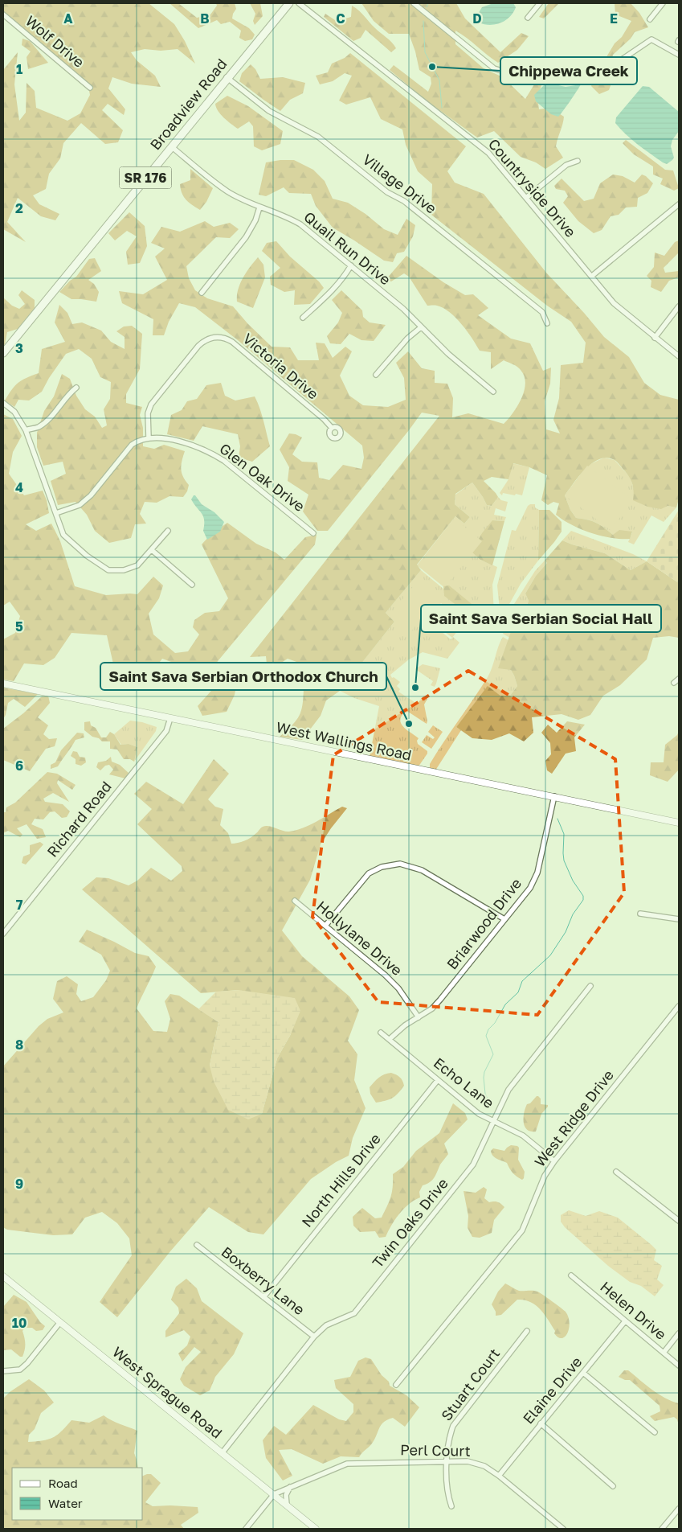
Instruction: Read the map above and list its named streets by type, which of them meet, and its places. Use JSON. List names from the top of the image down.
{
  "streets": {
    "main road": ["Broadview Road", "SR 176"],
    "street": [
      "Wolf Drive",
      "Village Drive",
      "Countryside Drive",
      "Quail Run Drive",
      "Victoria Drive",
      "Glen Oak Drive",
      "West Wallings Road",
      "Richard Road",
      "Briarwood Drive",
      "Hollylane Drive",
      "Echo Lane",
      "West Ridge Drive",
      "North Hills Drive",
      "Twin Oaks Drive",
      "Boxberry Lane",
      "Helen Drive",
      "Stuart Court",
      "Elaine Drive",
      "West Sprague Road",
      "Perl Court"
    ]
  },
  "crossings": [
    ["Broadview Road", "Village Drive"],
    ["Broadview Road", "Quail Run Drive"],
    ["Victoria Drive", "Glen Oak Drive"],
    ["West Wallings Road", "Richard Road"],
    ["West Wallings Road", "Briarwood Drive"],
    ["Briarwood Drive", "Hollylane Drive"],
    ["Briarwood Drive", "Echo Lane"],
    ["Echo Lane", "West Ridge Drive"],
    ["Echo Lane", "North Hills Drive"],
    ["Echo Lane", "Twin Oaks Drive"],
    ["North Hills Drive", "Boxberry Lane"],
    ["Twin Oaks Drive", "Boxberry Lane"],
    ["Twin Oaks Drive", "West Sprague Road"],
    ["Helen Drive", "Elaine Drive"],
    ["Stuart Court", "Perl Court"],
    ["Elaine Drive", "Perl Court"],
    ["West Sprague Road", "Perl Court"]
  ],
  "places": ["Chippewa Creek", "Saint Sava Serbian Social Hall", "Saint Sava Serbian Orthodox Church"],
  "legend": ["Road", "Water"],
  "grid": {
    "columns": [
      "A",
      "B",
      "C",
      "D",
      "E"
    ],
    "rows": [
      "1",
      "2",
      "3",
      "4",
      "5",
      "6",
      "7",
      "8",
      "9",
      "10"
    ]
  }
}
